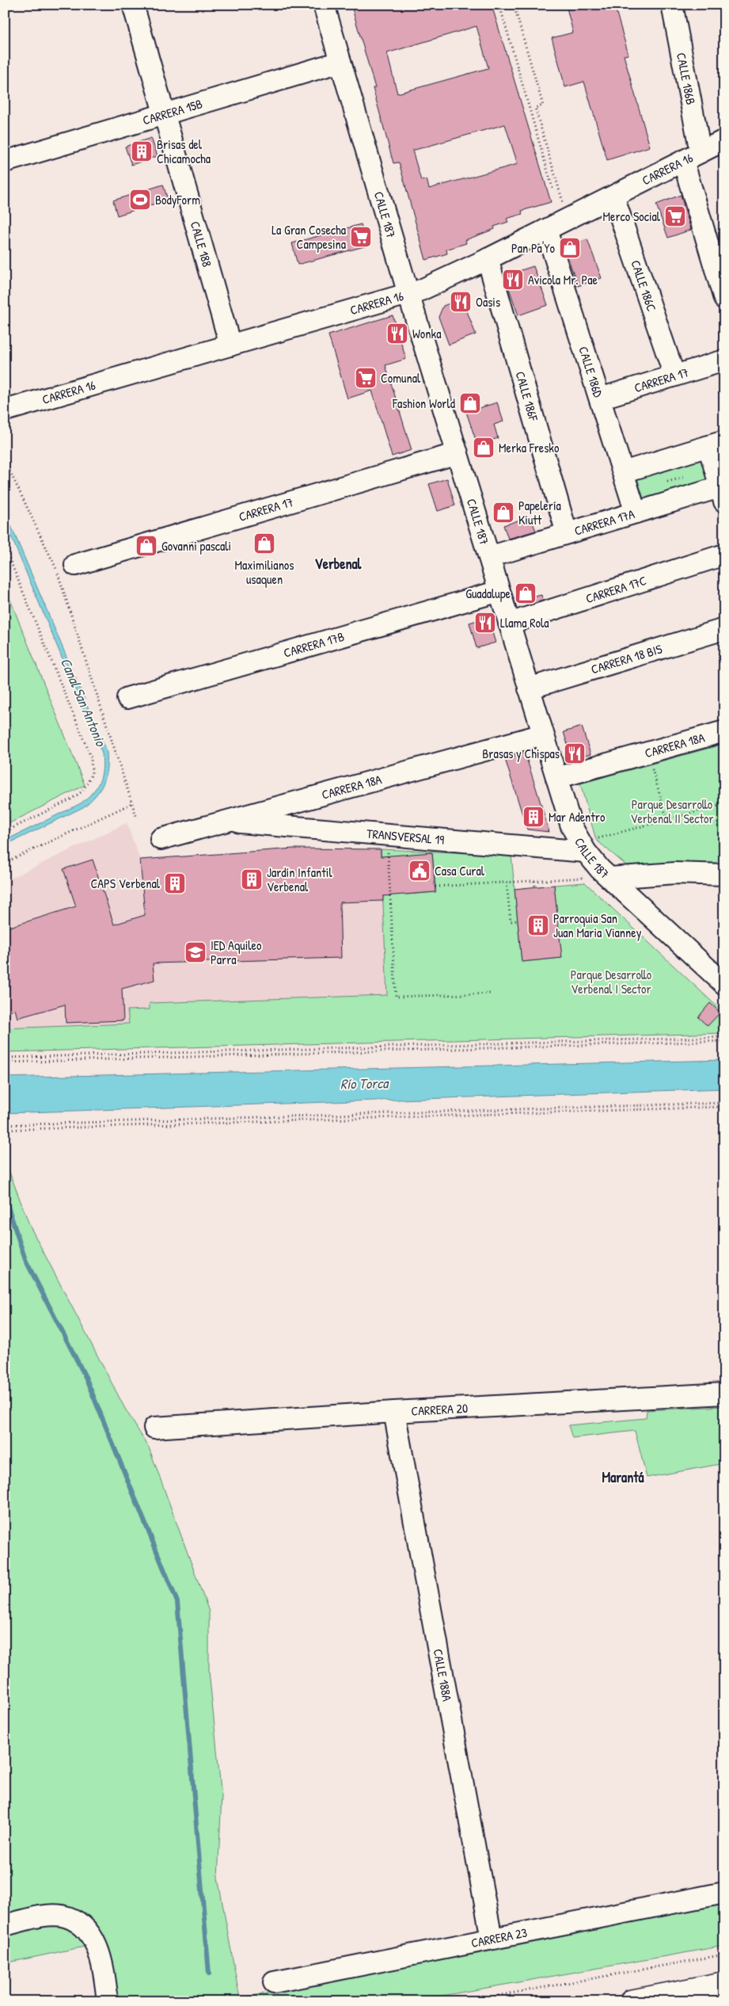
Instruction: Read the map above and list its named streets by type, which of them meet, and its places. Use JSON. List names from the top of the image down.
{
  "streets": {
    "street": [
      "CALLE 186B",
      "CARRERA 15B",
      "CARRERA 16",
      "CALLE 187",
      "CALLE 188",
      "CALLE 186C",
      "CALLE 186D",
      "CARRERA 17",
      "CALLE 186F",
      "CARRERA 17A",
      "CARRERA 17C",
      "CARRERA 17B",
      "CARRERA 18 BIS",
      "CARRERA 18A",
      "TRANSVERSAL 19",
      "CARRERA 20",
      "CALLE 188A",
      "CARRERA 23"
    ]
  },
  "crossings": [
    ["CALLE 186B", "CARRERA 16"],
    ["CARRERA 15B", "CALLE 187"],
    ["CARRERA 15B", "CALLE 188"],
    ["CARRERA 16", "CALLE 187"],
    ["CARRERA 16", "CALLE 188"],
    ["CARRERA 16", "CALLE 186C"],
    ["CARRERA 16", "CALLE 186D"],
    ["CARRERA 16", "CALLE 186F"],
    ["CALLE 187", "CARRERA 17"],
    ["CALLE 187", "CARRERA 17A"],
    ["CALLE 187", "CARRERA 17C"],
    ["CALLE 187", "CARRERA 17B"],
    ["CALLE 187", "CARRERA 18 BIS"],
    ["CALLE 187", "CARRERA 18A"],
    ["CALLE 187", "TRANSVERSAL 19"],
    ["CALLE 186C", "CARRERA 17"],
    ["CALLE 186D", "CARRERA 17"],
    ["CALLE 186D", "CARRERA 17A"],
    ["CALLE 186F", "CARRERA 17A"],
    ["CARRERA 18A", "TRANSVERSAL 19"],
    ["CARRERA 20", "CALLE 188A"],
    ["CALLE 188A", "CARRERA 23"]
  ],
  "districts": ["Verbenal", "Marantá"],
  "water": ["Canal San Antonio", "Río Torca"],
  "parks": ["Parque Desarrollo Verbenal II Sector", "Parque Desarrollo Verbenal I Sector"],
  "places": {
    "building": [
      "Brisas del Chicamocha",
      "Mar Adentro",
      "Jardín Infantil Verbenal",
      "CAPS Verbenal",
      "Parroquia San Juan Maria Vianney"
    ],
    "sports": ["BodyForm"],
    "supermarket": ["Merco Social", "La Gran Cosecha Campesina", "Comunal"],
    "shop": [
      "Pan Pa'Yo",
      "Fashion World",
      "Merka Fresko",
      "Papelería Kiutt",
      "Maximilianos usaquen",
      "Govanni pascali",
      "Guadalupe"
    ],
    "restaurant": [
      "Avicola Mr. Pae",
      "Oasis",
      "Wonka",
      "Llama Rola",
      "Brasas y Chispas"
    ],
    "public building": ["Casa Cural"],
    "school or university": ["IED Aquileo Parra"]
  }
}
